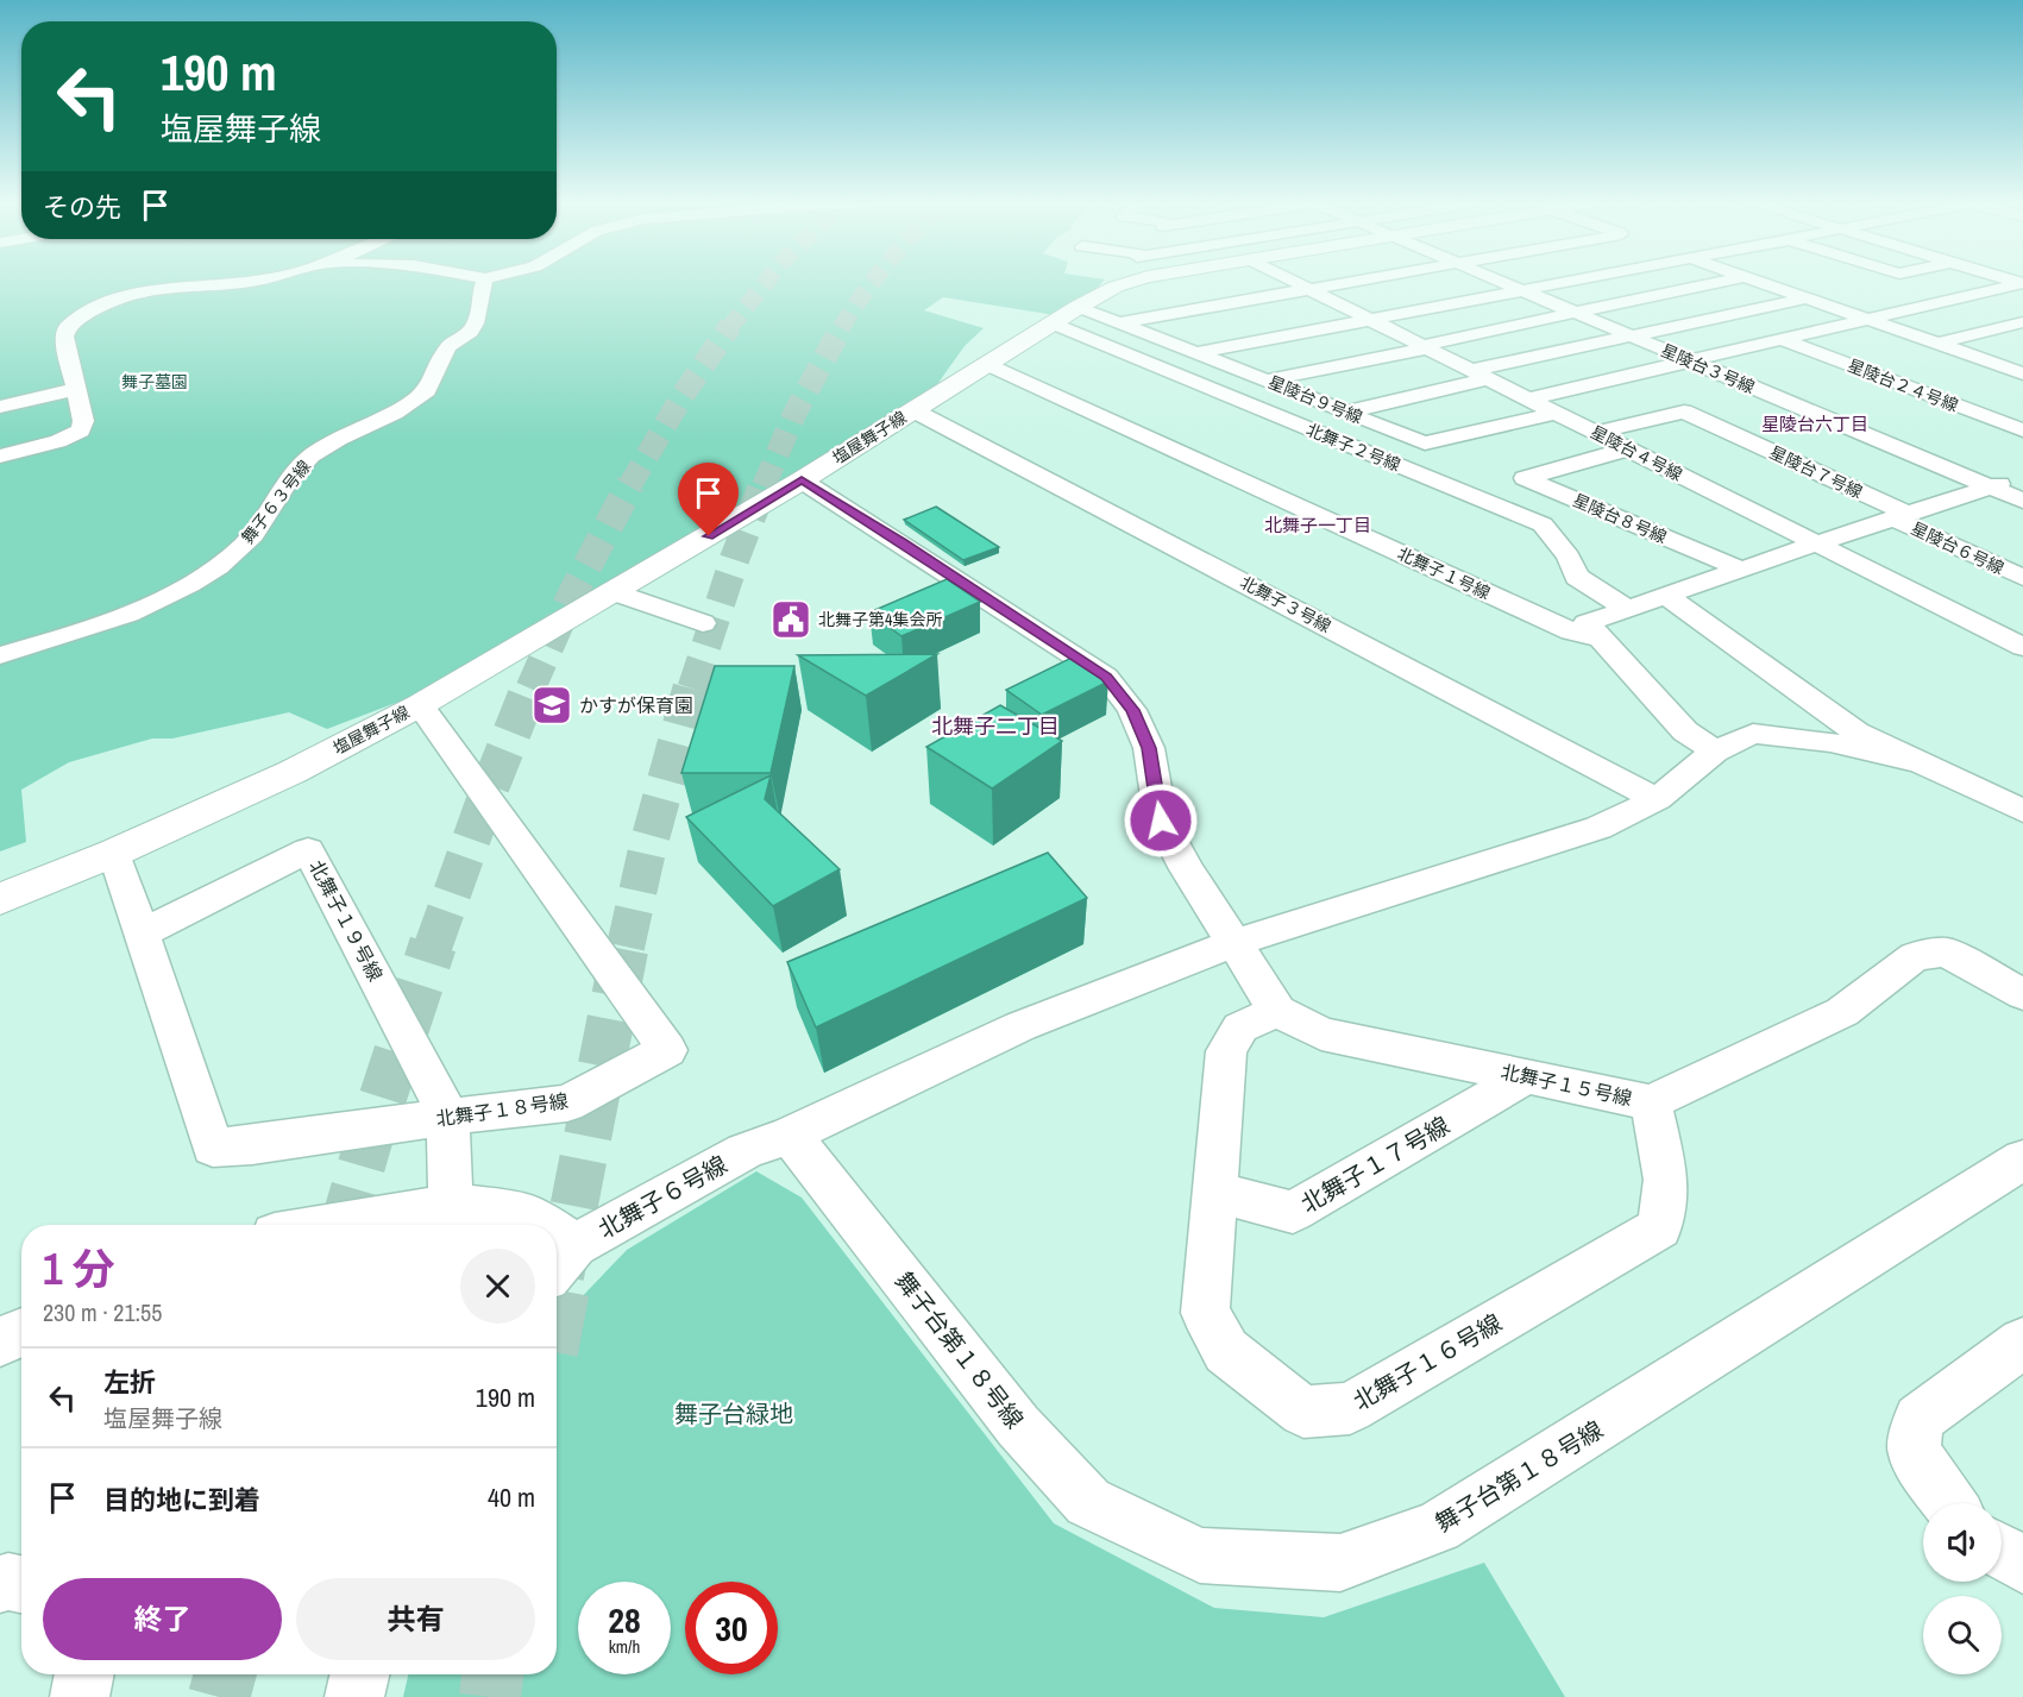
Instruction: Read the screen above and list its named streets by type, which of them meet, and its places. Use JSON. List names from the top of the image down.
{
  "streets": {
    "street": [
      "星陵台３号線",
      "星陵台２４号線",
      "星陵台９号線",
      "塩屋舞子線",
      "北舞子２号線",
      "星陵台４号線",
      "星陵台７号線",
      "舞子６３号線",
      "星陵台８号線",
      "星陵台６号線",
      "北舞子１号線",
      "北舞子３号線",
      "北舞子１９号線",
      "北舞子１５号線",
      "北舞子１８号線",
      "北舞子１７号線",
      "北舞子６号線",
      "舞子台第１８号線",
      "北舞子１６号線"
    ]
  },
  "crossings": [
    ["星陵台９号線", "塩屋舞子線"],
    ["星陵台９号線", "星陵台４号線"],
    ["塩屋舞子線", "北舞子２号線"],
    ["塩屋舞子線", "北舞子１号線"],
    ["塩屋舞子線", "北舞子３号線"],
    ["塩屋舞子線", "北舞子１８号線"],
    ["星陵台４号線", "星陵台７号線"],
    ["星陵台４号線", "星陵台８号線"],
    ["星陵台７号線", "星陵台６号線"],
    ["北舞子３号線", "北舞子６号線"],
    ["北舞子１９号線", "北舞子１８号線"],
    ["北舞子１５号線", "北舞子１７号線"],
    ["北舞子１５号線", "北舞子１６号線"],
    ["北舞子１７号線", "北舞子１６号線"],
    ["北舞子６号線", "舞子台第１８号線"]
  ],
  "districts": ["星陵台六丁目", "北舞子一丁目", "北舞子二丁目"],
  "parks": ["舞子墓園", "舞子台緑地"],
  "places": {
    "public building": ["北舞子第4集会所"],
    "school or university": ["かすが保育園"]
  },
  "page": {
    "turn": ["190 m", "塩屋舞子線"],
    "then": "その先",
    "heading": ["1 分", "230 m · 21:55"],
    "list": [
      {
        "name": "左折",
        "note": "塩屋舞子線",
        "value": "190 m"
      },
      {
        "name": "目的地に到着",
        "value": "40 m"
      }
    ],
    "buttons": ["終了", "共有"],
    "speed": "28 km/h",
    "limit": "30"
  }
}
